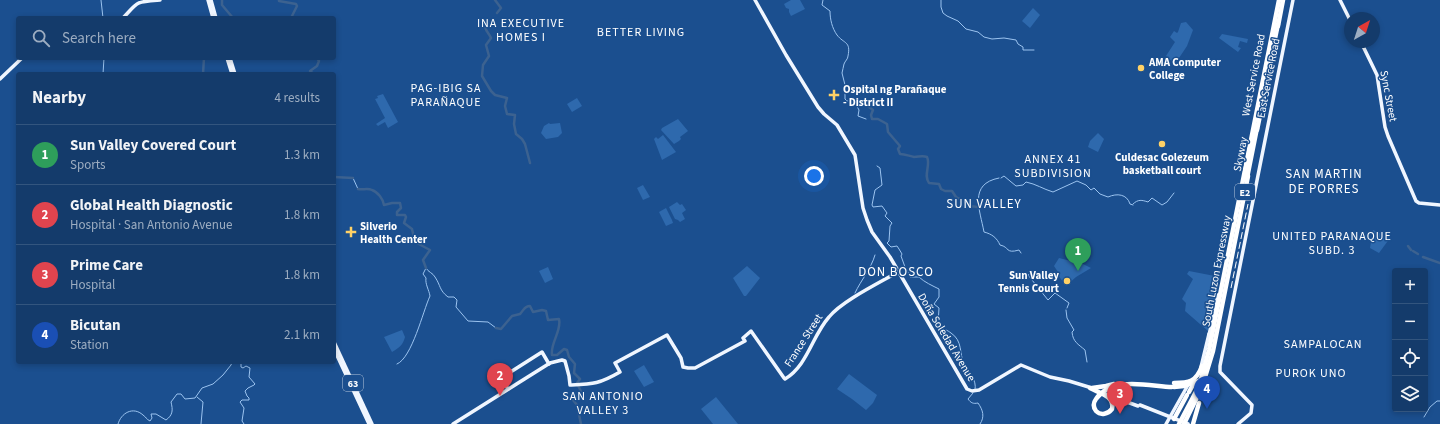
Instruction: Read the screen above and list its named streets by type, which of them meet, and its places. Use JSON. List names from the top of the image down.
{
  "streets": {
    "highway": ["Skyway", "E2", "South Luzon Expressway"],
    "main road": [
      "West Service Road",
      "East Service Road",
      "Sync Street",
      "Doña Soledad Avenue",
      "France Street",
      "63"
    ]
  },
  "crossings": [
    ["West Service Road", "Skyway"],
    ["West Service Road", "South Luzon Expressway"],
    ["Skyway", "South Luzon Expressway"],
    ["Doña Soledad Avenue", "France Street"]
  ],
  "districts": [
    "INA EXECUTIVE HOMES I",
    "BETTER LIVING",
    "PAG-IBIG SA PARAÑAQUE",
    "ANNEX 41 SUBDIVISION",
    "SAN MARTIN DE PORRES",
    "SUN VALLEY",
    "UNITED PARANAQUE SUBD. 3",
    "DON BOSCO",
    "SAMPALOCAN",
    "PUROK UNO",
    "SAN ANTONIO VALLEY 3"
  ],
  "places": {
    "other": ["AMA Computer College", "Culdesac Golezeum basketball court", "Sun Valley Tennis Court"],
    "health": ["Ospital ng Parañaque - District II", "Silverio Health Center"]
  },
  "north": "top right",
  "page": {
    "search": "Search here",
    "heading": ["Nearby", "4 results"],
    "list": [
      {
        "mark": "1",
        "name": "Sun Valley Covered Court",
        "note": "Sports",
        "value": "1.3 km"
      },
      {
        "mark": "2",
        "name": "Global Health Diagnostic",
        "note": "Hospital · San Antonio Avenue",
        "value": "1.8 km"
      },
      {
        "mark": "3",
        "name": "Prime Care",
        "note": "Hospital",
        "value": "1.8 km"
      },
      {
        "mark": "4",
        "name": "Bicutan",
        "note": "Station",
        "value": "2.1 km"
      }
    ],
    "pins": [
      "1",
      "2",
      "4",
      "3"
    ],
    "map_buttons": ["+", "−"]
  }
}
